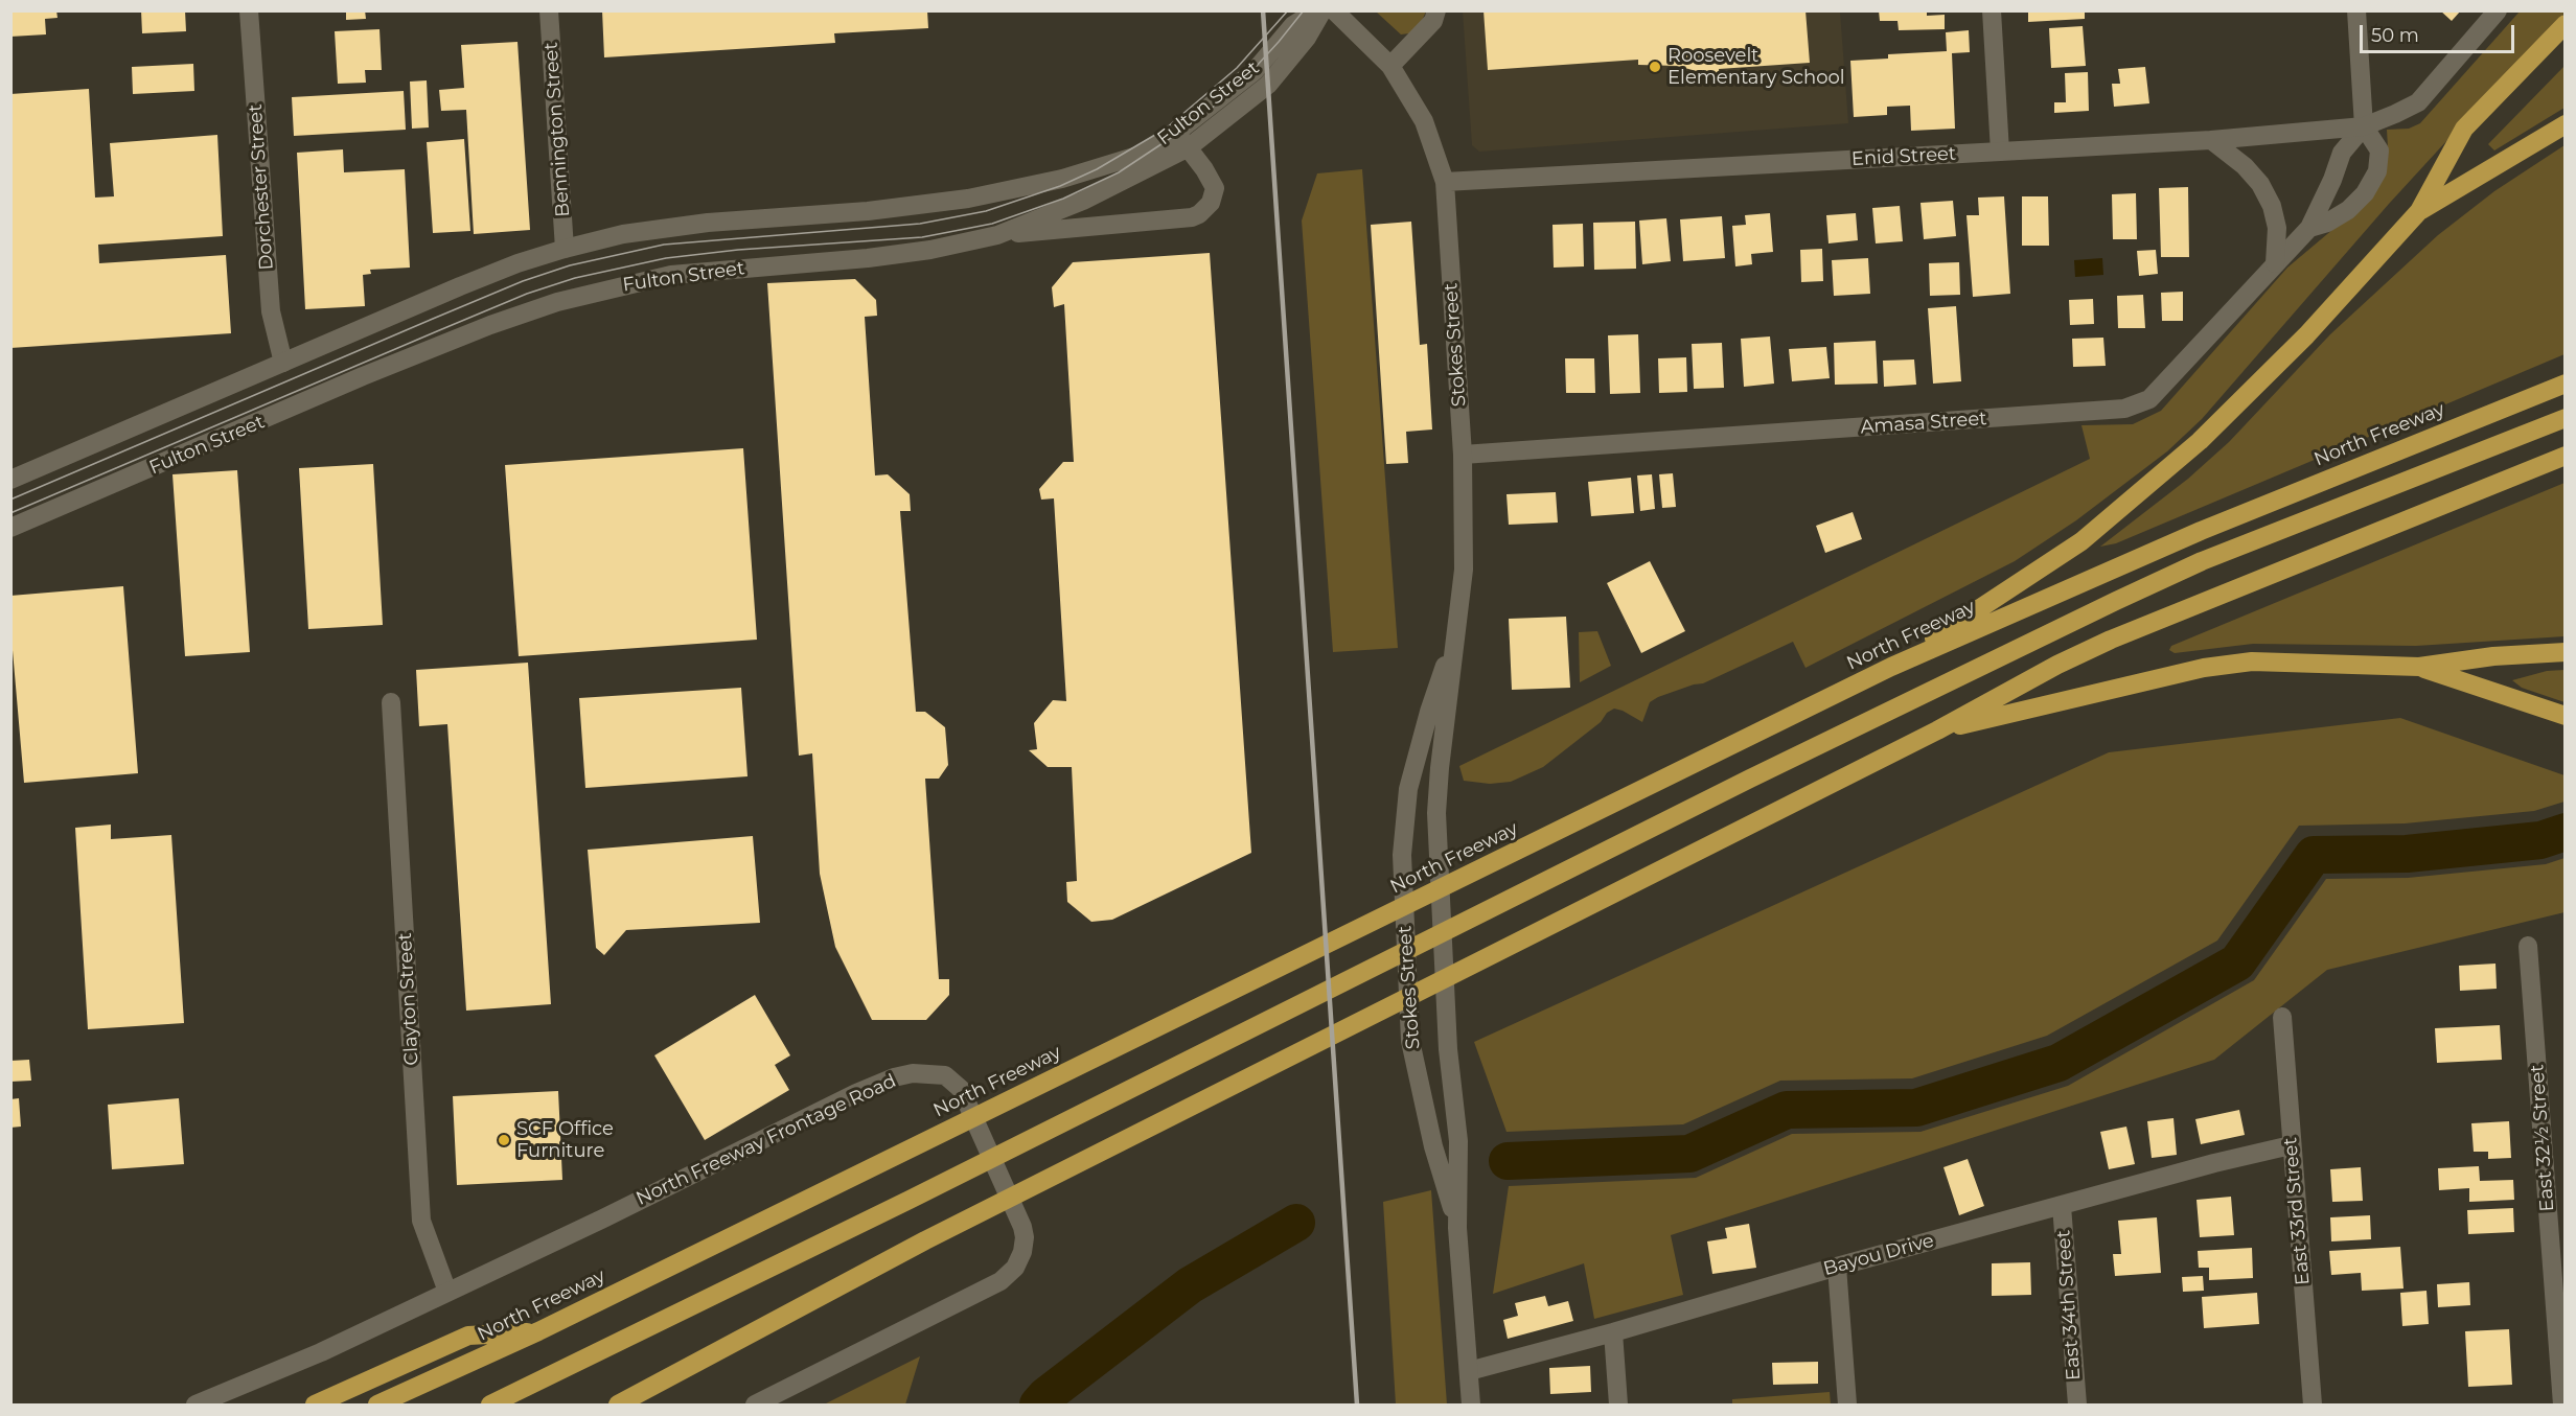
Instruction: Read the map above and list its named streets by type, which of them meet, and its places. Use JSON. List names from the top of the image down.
{
  "streets": {
    "highway": ["North Freeway"],
    "street": [
      "Fulton Street",
      "Bennington Street",
      "Enid Street",
      "Dorchester Street",
      "Stokes Street",
      "Amasa Street",
      "Clayton Street",
      "East 32½ Street",
      "North Freeway Frontage Road",
      "East 33rd Street",
      "Bayou Drive",
      "East 34th Street"
    ]
  },
  "crossings": [
    ["Fulton Street", "Bennington Street"],
    ["Fulton Street", "Dorchester Street"],
    ["Enid Street", "Stokes Street"],
    ["Enid Street", "Amasa Street"],
    ["Stokes Street", "Amasa Street"],
    ["Stokes Street", "Bayou Drive"],
    ["Clayton Street", "North Freeway Frontage Road"],
    ["East 33rd Street", "Bayou Drive"],
    ["Bayou Drive", "East 34th Street"]
  ],
  "places": ["Roosevelt Elementary School", "SCF Office Furniture"],
  "scale_bar": "50 m"
}
